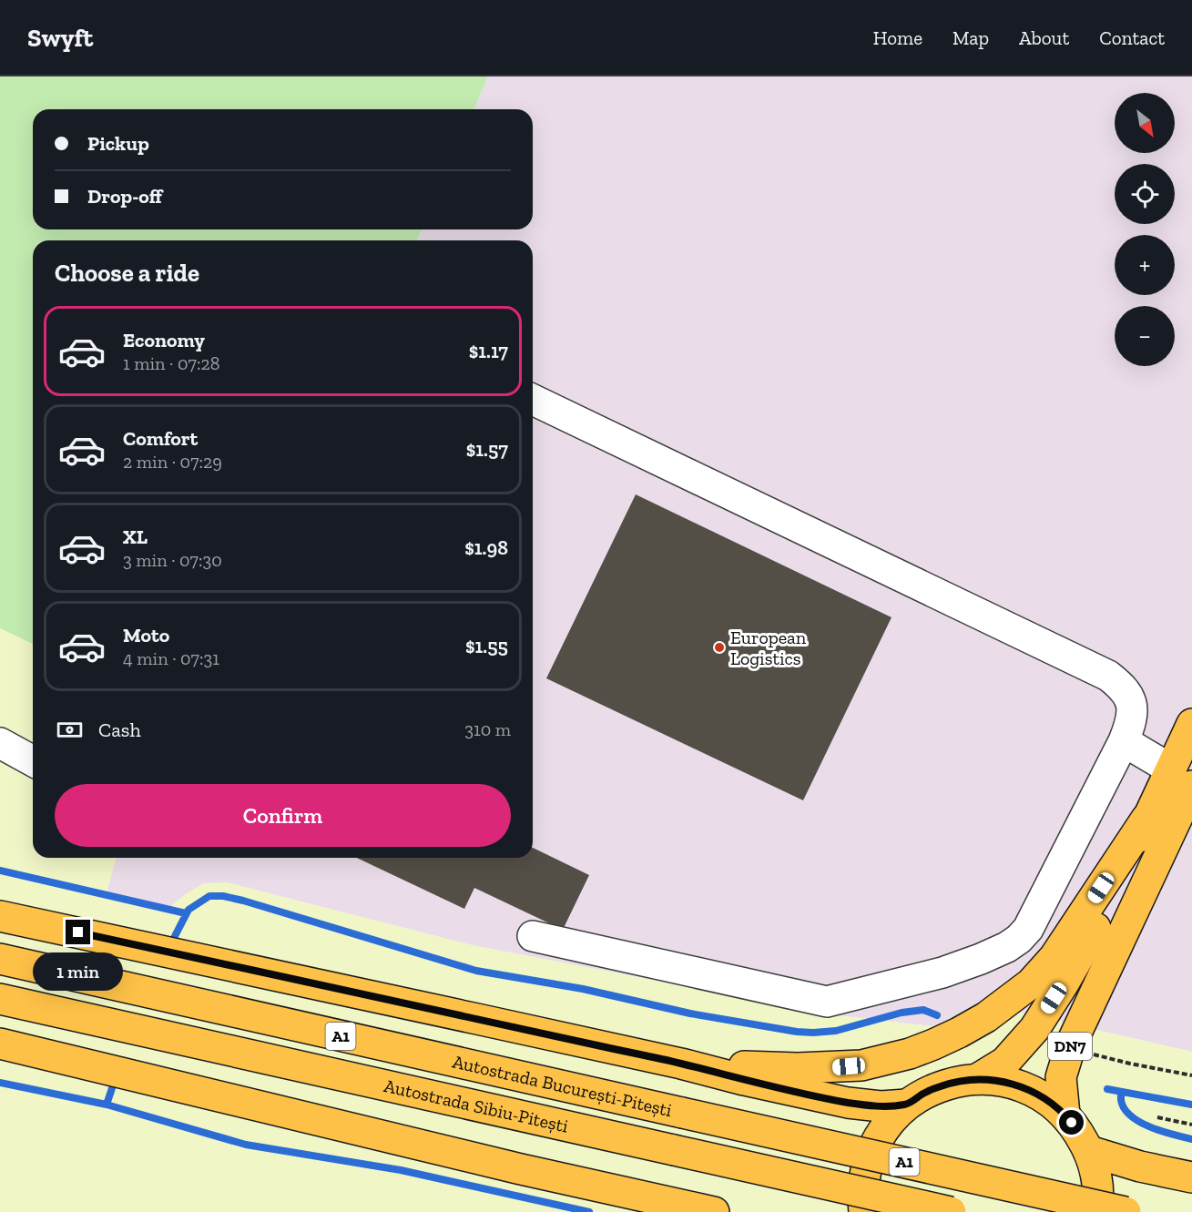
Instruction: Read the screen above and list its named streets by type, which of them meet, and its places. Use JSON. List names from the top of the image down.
{
  "streets": {
    "highway": [
      "A1",
      "DN7",
      "Autostrada București-Pitești",
      "Autostrada Sibiu-Pitești"
    ]
  },
  "places": ["European Logistics"],
  "north": "bottom right",
  "page": {
    "header": "Swyft",
    "nav": [
      "Home",
      "Map",
      "About",
      "Contact"
    ],
    "map_buttons": ["+", "−"],
    "banner": ["Pickup", "Drop-off"],
    "heading": "Choose a ride",
    "list": [
      {
        "name": "Economy",
        "note": "1 min · 07:28",
        "value": "$1.17"
      },
      {
        "name": "Comfort",
        "note": "2 min · 07:29",
        "value": "$1.57"
      },
      {
        "name": "XL",
        "note": "3 min · 07:30",
        "value": "$1.98"
      },
      {
        "name": "Moto",
        "note": "4 min · 07:31",
        "value": "$1.55"
      }
    ],
    "pay": ["Cash", "310 m"],
    "buttons": "Confirm",
    "bubble": "1 min"
  }
}
